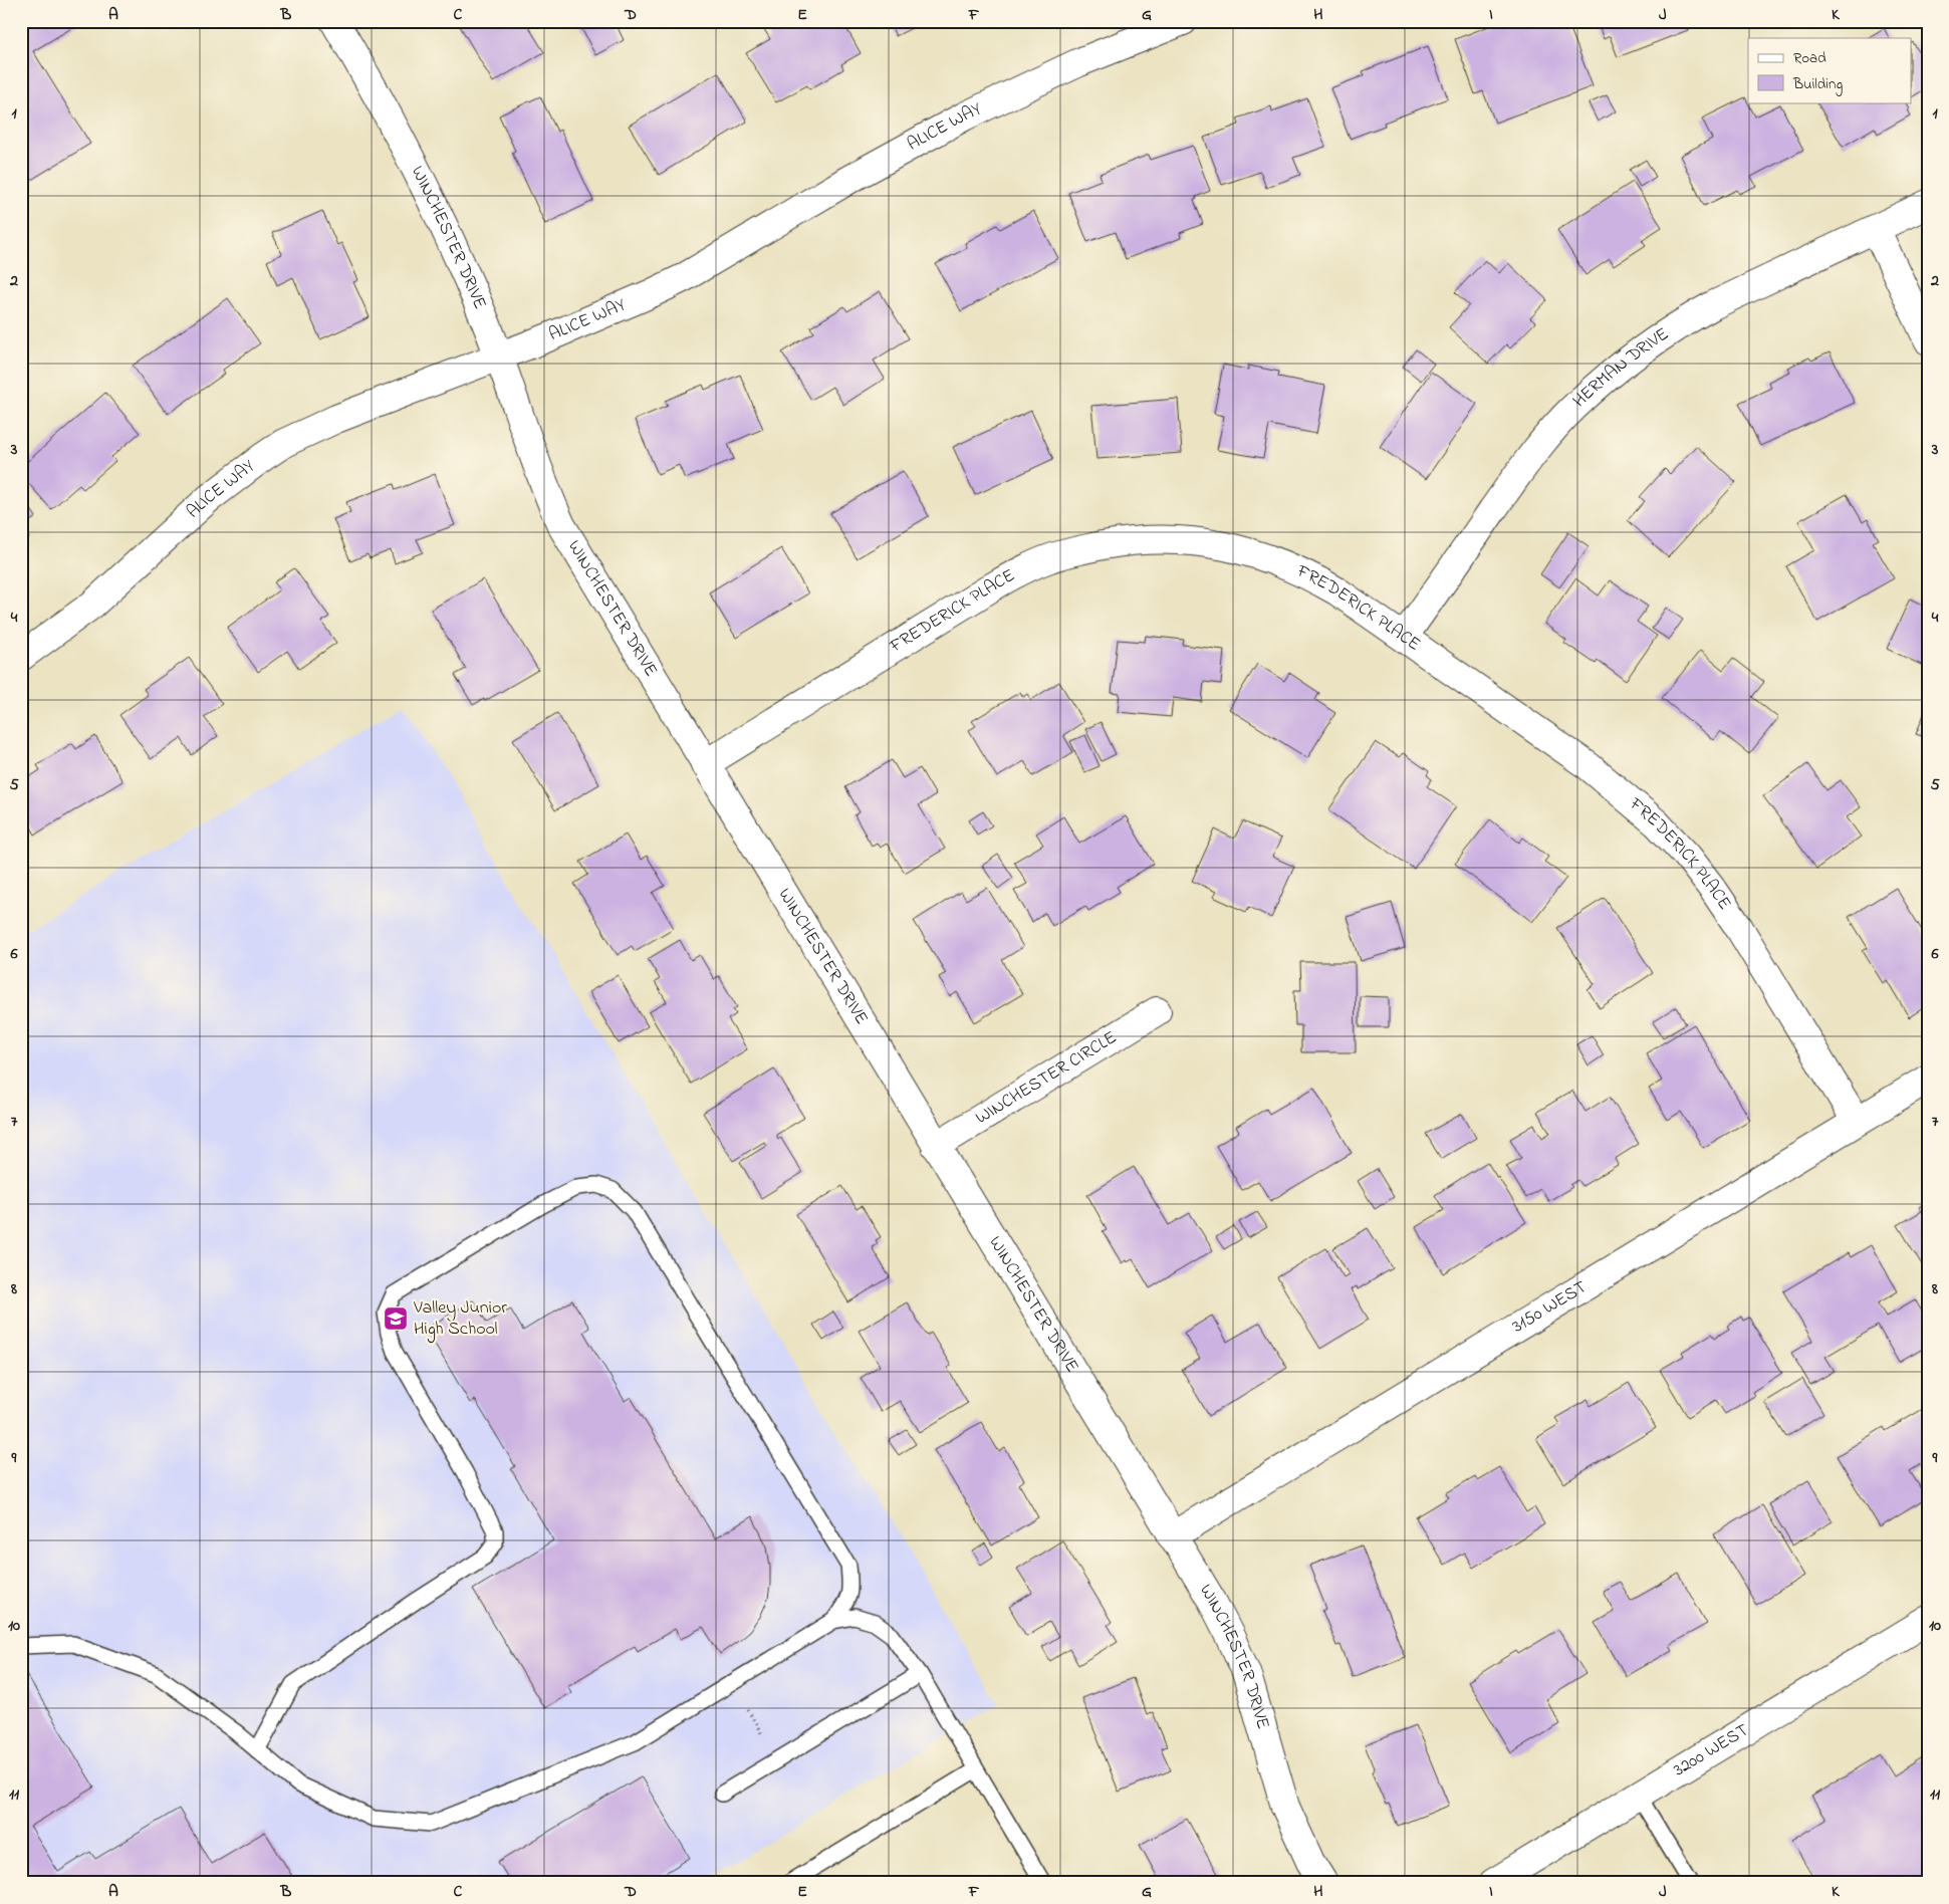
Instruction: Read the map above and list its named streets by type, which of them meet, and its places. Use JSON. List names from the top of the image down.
{
  "streets": {
    "street": [
      "ALICE WAY",
      "WINCHESTER DRIVE",
      "HERMAN DRIVE",
      "FREDERICK PLACE",
      "WINCHESTER CIRCLE",
      "3150 WEST",
      "3200 WEST"
    ]
  },
  "crossings": [
    ["ALICE WAY", "WINCHESTER DRIVE"],
    ["WINCHESTER DRIVE", "FREDERICK PLACE"],
    ["WINCHESTER DRIVE", "WINCHESTER CIRCLE"],
    ["WINCHESTER DRIVE", "3150 WEST"],
    ["HERMAN DRIVE", "FREDERICK PLACE"],
    ["FREDERICK PLACE", "3150 WEST"]
  ],
  "places": {
    "school or university": ["Valley Junior High School"]
  },
  "legend": ["Road", "Building"],
  "grid": {
    "columns": [
      "A",
      "B",
      "C",
      "D",
      "E",
      "F",
      "G",
      "H",
      "I",
      "J",
      "K"
    ],
    "rows": [
      "1",
      "2",
      "3",
      "4",
      "5",
      "6",
      "7",
      "8",
      "9",
      "10",
      "11"
    ]
  }
}
